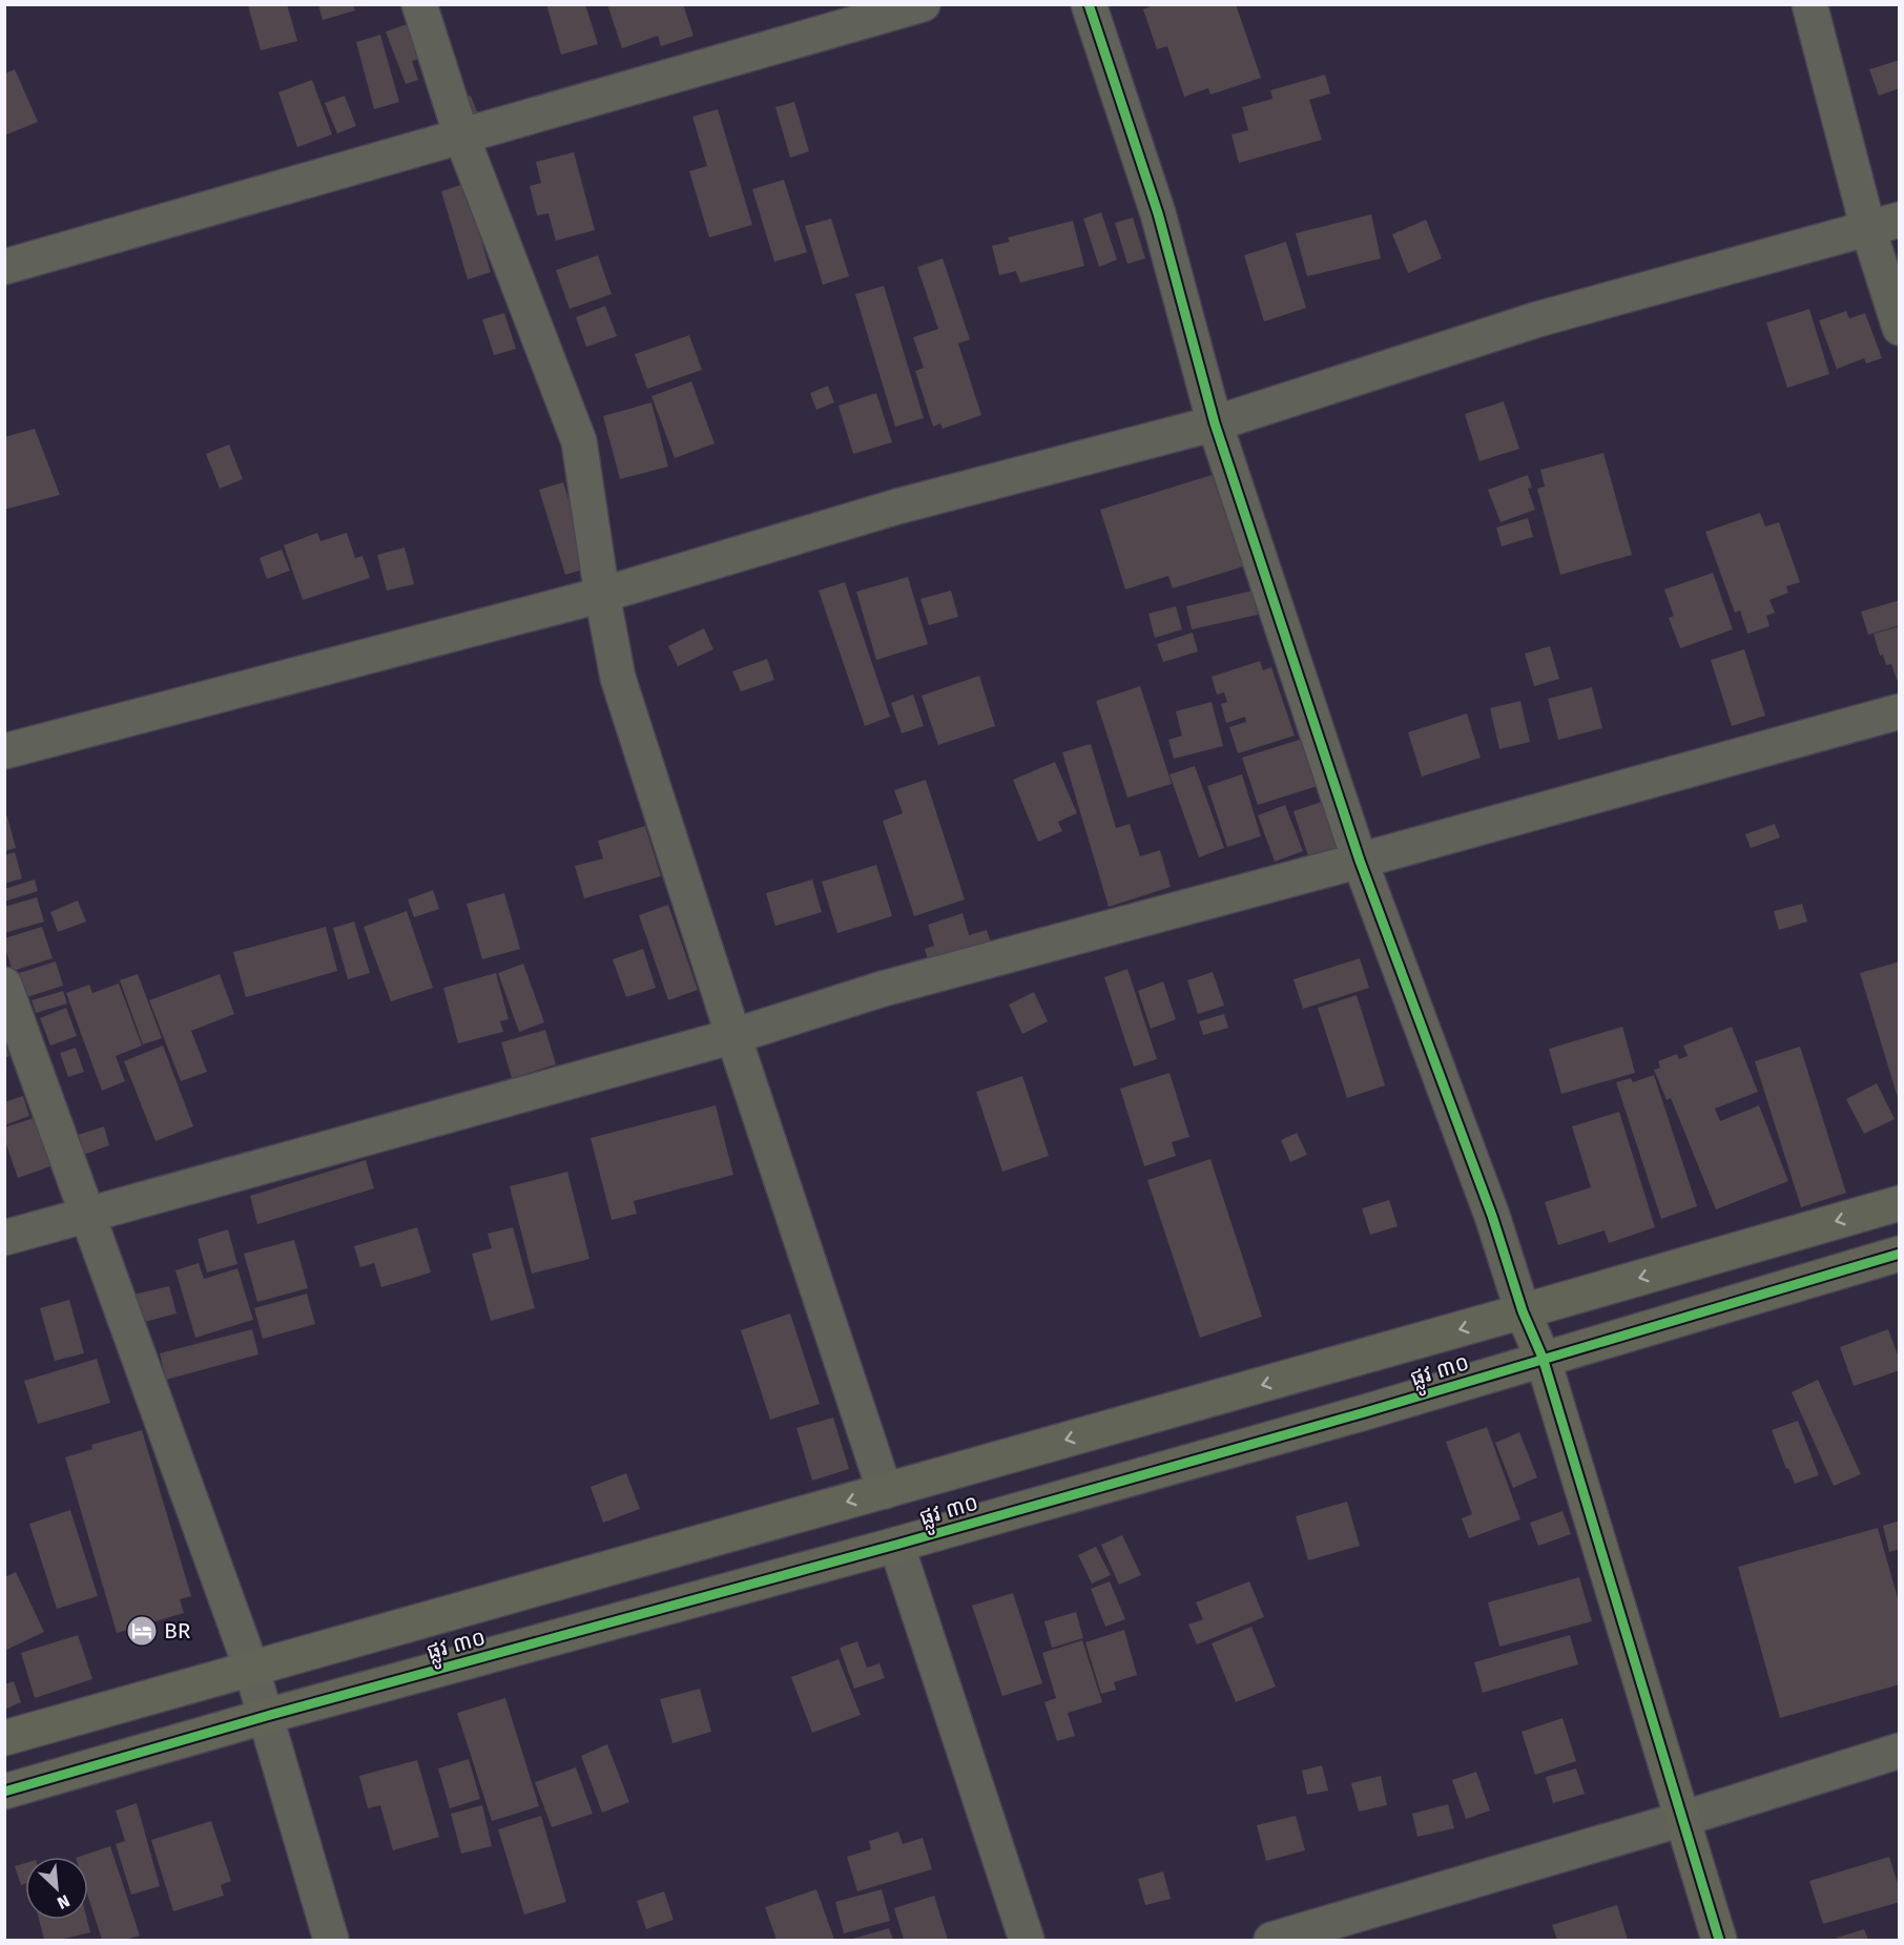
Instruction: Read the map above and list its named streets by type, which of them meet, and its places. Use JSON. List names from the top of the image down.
{
  "streets": {
    "street": ["ផ្លូវ ៣០"]
  },
  "places": {
    "hotel": ["BR"]
  },
  "north": "bottom right"
}
